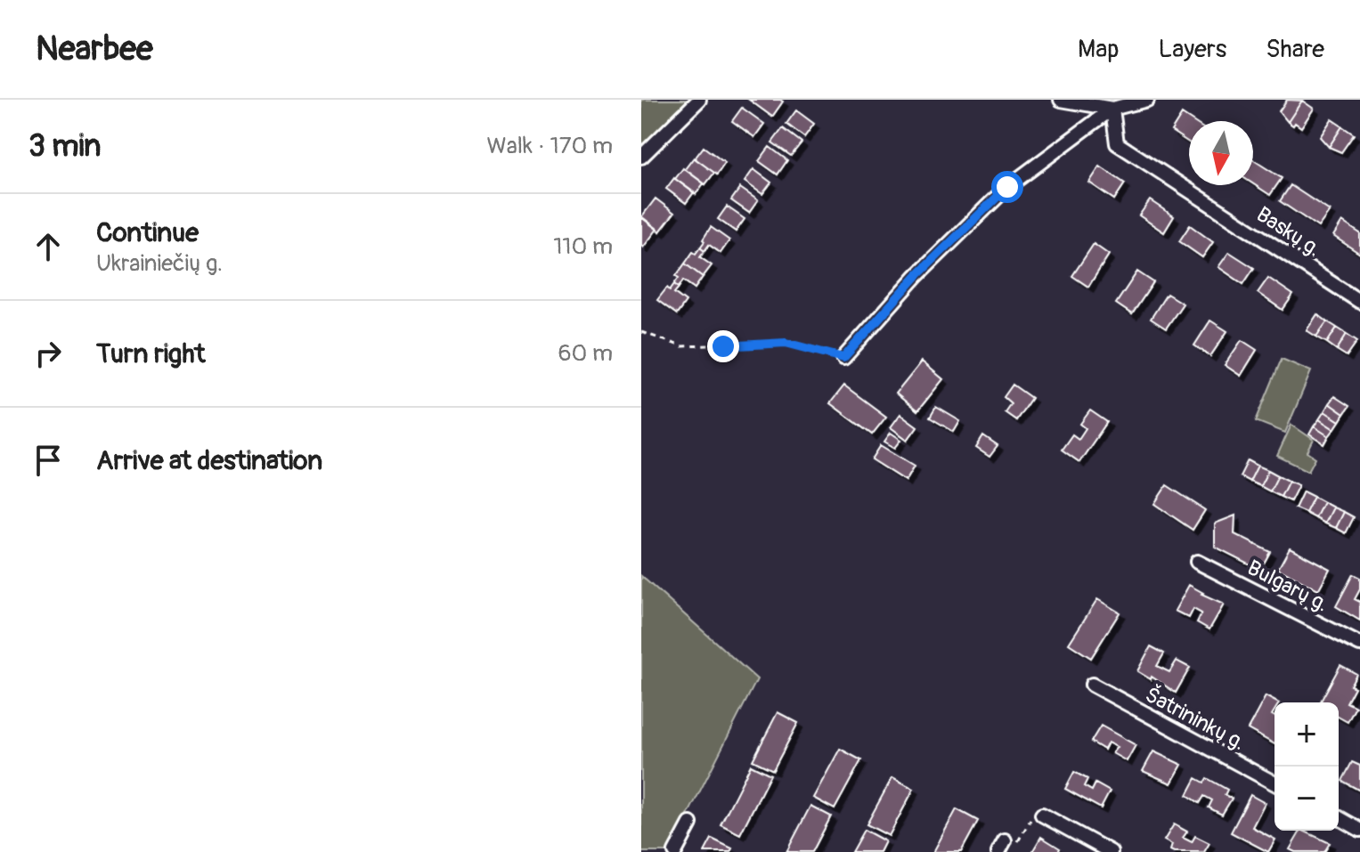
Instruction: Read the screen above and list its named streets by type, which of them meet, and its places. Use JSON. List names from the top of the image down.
{
  "streets": {
    "street": ["Baskų g.", "Bulgarų g.", "Šatrininkų g."]
  },
  "north": "bottom",
  "page": {
    "header": "Nearbee",
    "nav": ["Map", "Layers", "Share"],
    "heading": ["3 min", "Walk · 170 m"],
    "list": [
      ["Continue", "Ukrainiečių g.", "110 m"],
      ["Turn right", "60 m"],
      "Arrive at destination"
    ],
    "map_buttons": ["+", "−"]
  }
}
